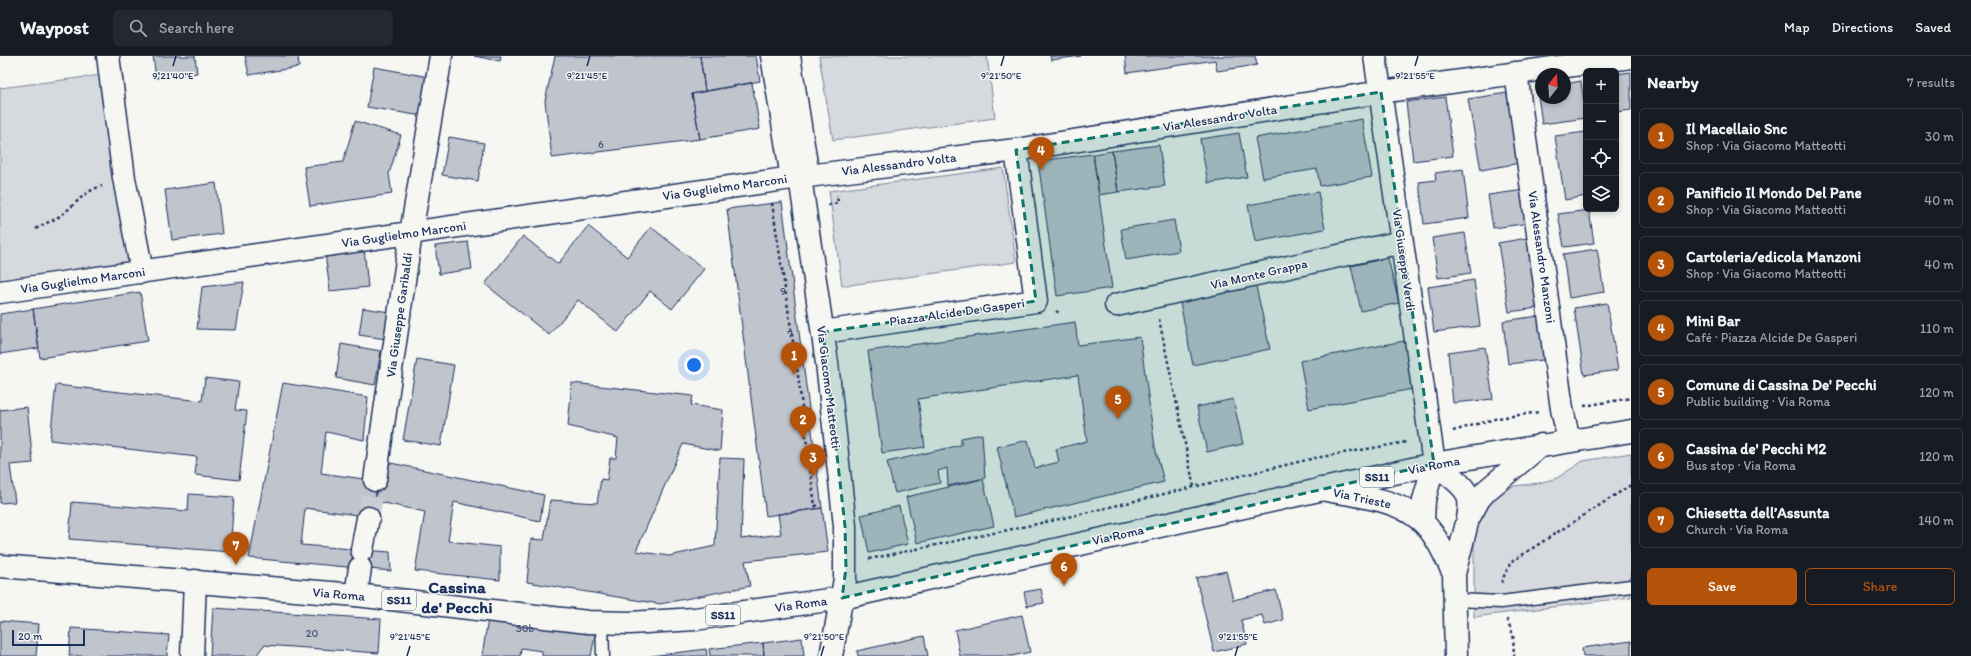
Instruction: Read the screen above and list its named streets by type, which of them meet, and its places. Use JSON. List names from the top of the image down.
{
  "streets": {
    "street": [
      "Via Alessandro Volta",
      "Via Guglielmo Marconi",
      "Via Alessandro Manzoni",
      "Via Giuseppe Verdi",
      "Via Monte Grappa",
      "Piazza Alcide De Gasperi",
      "Via Giuseppe Garibaldi",
      "Via Giacomo Matteotti",
      "Via Roma",
      "SS11",
      "Via Trieste"
    ]
  },
  "crossings": [
    ["Via Alessandro Volta", "Via Guglielmo Marconi"],
    ["Via Alessandro Volta", "Via Alessandro Manzoni"],
    ["Via Alessandro Volta", "Via Giuseppe Verdi"],
    ["Via Alessandro Volta", "Piazza Alcide De Gasperi"],
    ["Via Alessandro Volta", "Via Giacomo Matteotti"],
    ["Via Guglielmo Marconi", "Via Giuseppe Garibaldi"],
    ["Via Guglielmo Marconi", "Via Giacomo Matteotti"],
    ["Via Alessandro Manzoni", "Via Roma"],
    ["Via Giuseppe Verdi", "Via Monte Grappa"],
    ["Via Giuseppe Verdi", "Via Roma"],
    ["Via Giuseppe Verdi", "Via Trieste"],
    ["Piazza Alcide De Gasperi", "Via Giacomo Matteotti"],
    ["Via Giacomo Matteotti", "Via Roma"],
    ["Via Roma", "Via Trieste"]
  ],
  "districts": ["Cassina de' Pecchi"],
  "house_numbers": [
    "6",
    "9",
    "7",
    "30b",
    "20"
  ],
  "scale_bar": "20 m",
  "north": "top",
  "page": {
    "header": "Waypost",
    "search": "Search here",
    "nav": ["Map", "Directions", "Saved"],
    "heading": ["Nearby", "7 results"],
    "map_buttons": ["+", "−"],
    "list": [
      {
        "mark": "1",
        "name": "Il Macellaio Snc",
        "note": "Shop · Via Giacomo Matteotti",
        "value": "30 m"
      },
      {
        "mark": "2",
        "name": "Panificio Il Mondo Del Pane",
        "note": "Shop · Via Giacomo Matteotti",
        "value": "40 m"
      },
      {
        "mark": "3",
        "name": "Cartoleria/edicola Manzoni",
        "note": "Shop · Via Giacomo Matteotti",
        "value": "40 m"
      },
      {
        "mark": "4",
        "name": "Mini Bar",
        "note": "Café · Piazza Alcide De Gasperi",
        "value": "110 m"
      },
      {
        "mark": "5",
        "name": "Comune di Cassina De' Pecchi",
        "note": "Public building · Via Roma",
        "value": "120 m"
      },
      {
        "mark": "6",
        "name": "Cassina de' Pecchi M2",
        "note": "Bus stop · Via Roma",
        "value": "120 m"
      },
      {
        "mark": "7",
        "name": "Chiesetta dell’Assunta",
        "note": "Church · Via Roma",
        "value": "140 m"
      }
    ],
    "pins": [
      "4",
      "1",
      "5",
      "2",
      "3",
      "7",
      "6"
    ],
    "buttons": ["Save", "Share"],
    "scale": "20 m"
  },
  "coordinates": [
    "9°21'40\"E",
    "9°21'45\"E",
    "9°21'50\"E",
    "9°21'55\"E"
  ]
}
